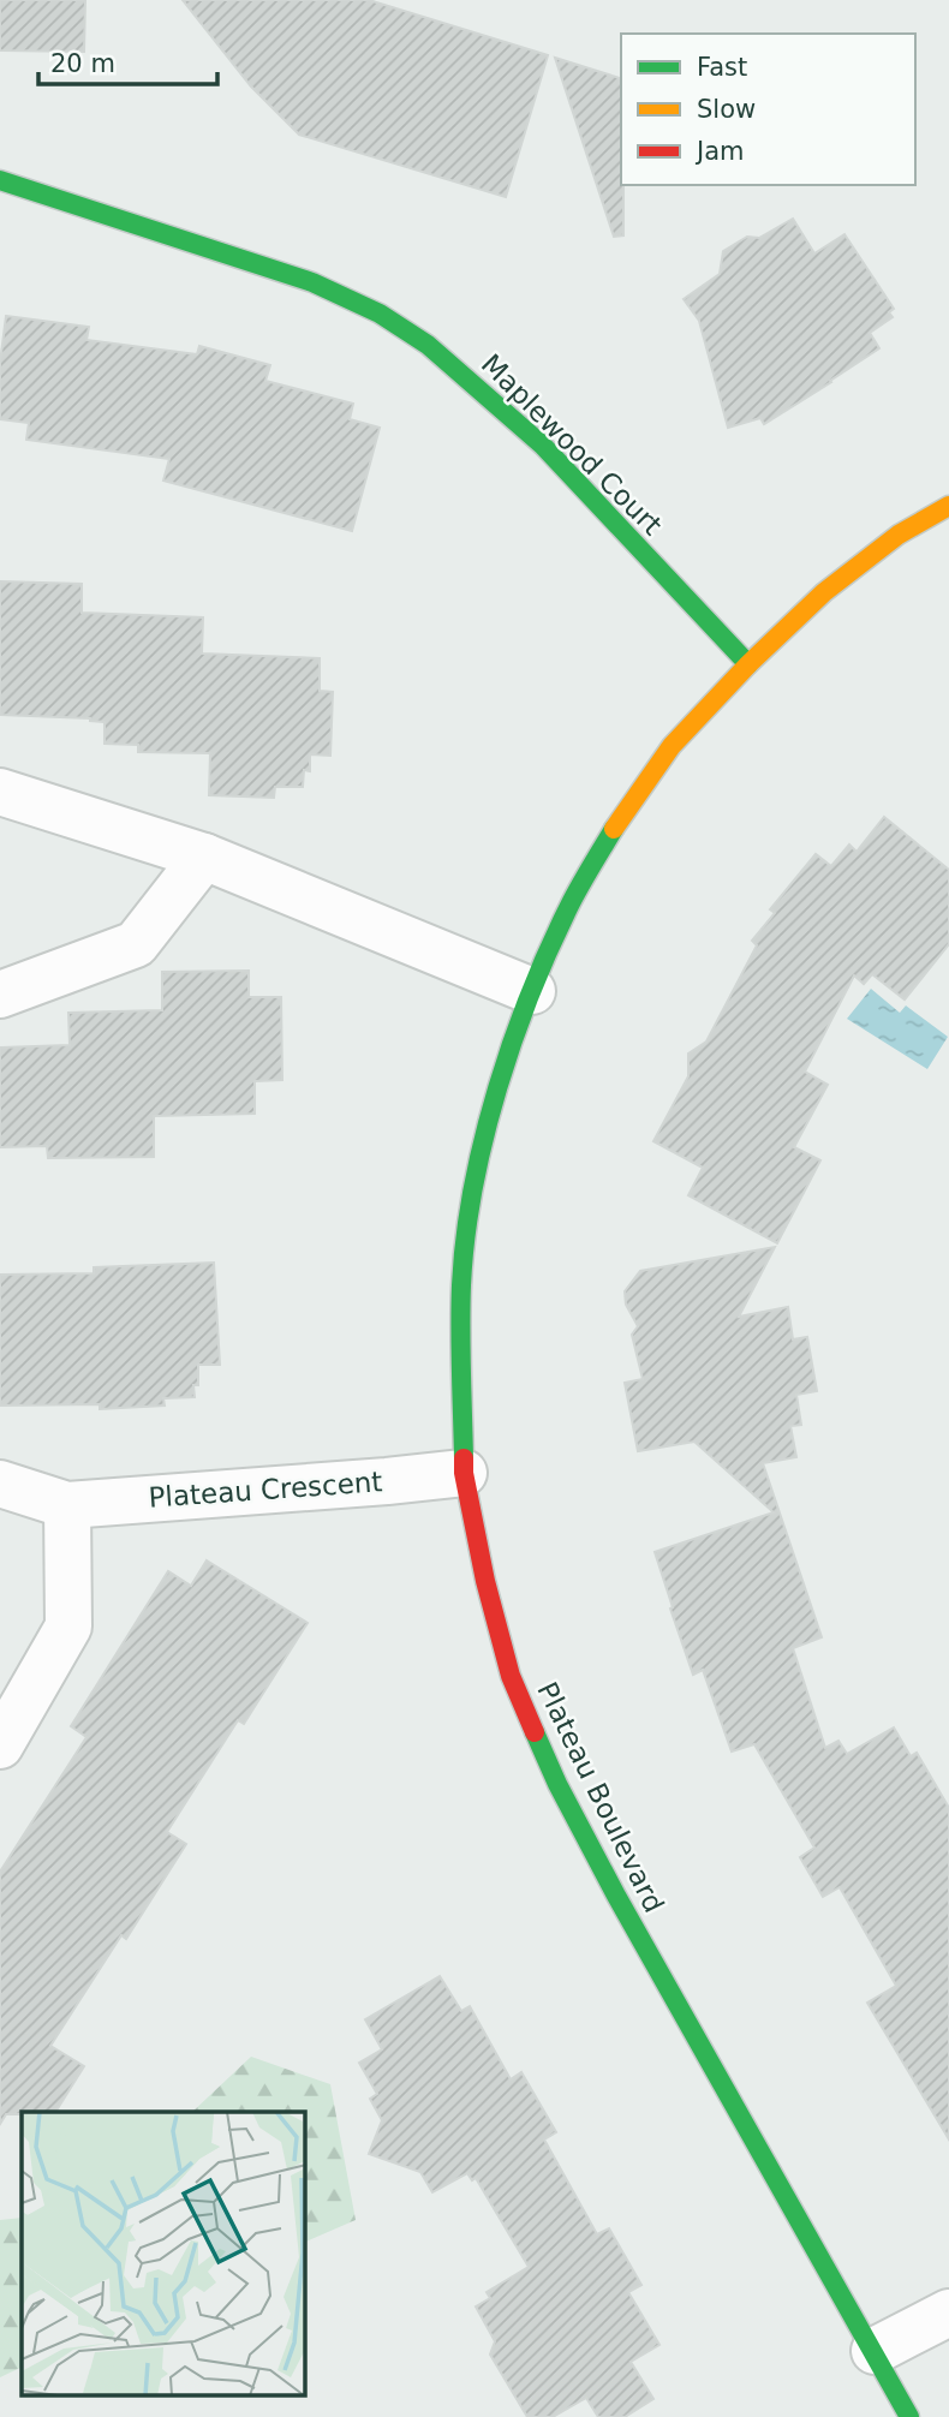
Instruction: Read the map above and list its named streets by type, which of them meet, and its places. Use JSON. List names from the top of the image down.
{
  "streets": {
    "street": ["Maplewood Court", "Plateau Crescent", "Plateau Boulevard"]
  },
  "crossings": [
    ["Maplewood Court", "Plateau Boulevard"],
    ["Plateau Crescent", "Plateau Boulevard"]
  ],
  "legend": ["Fast", "Slow", "Jam"],
  "scale_bar": "20 m"
}
